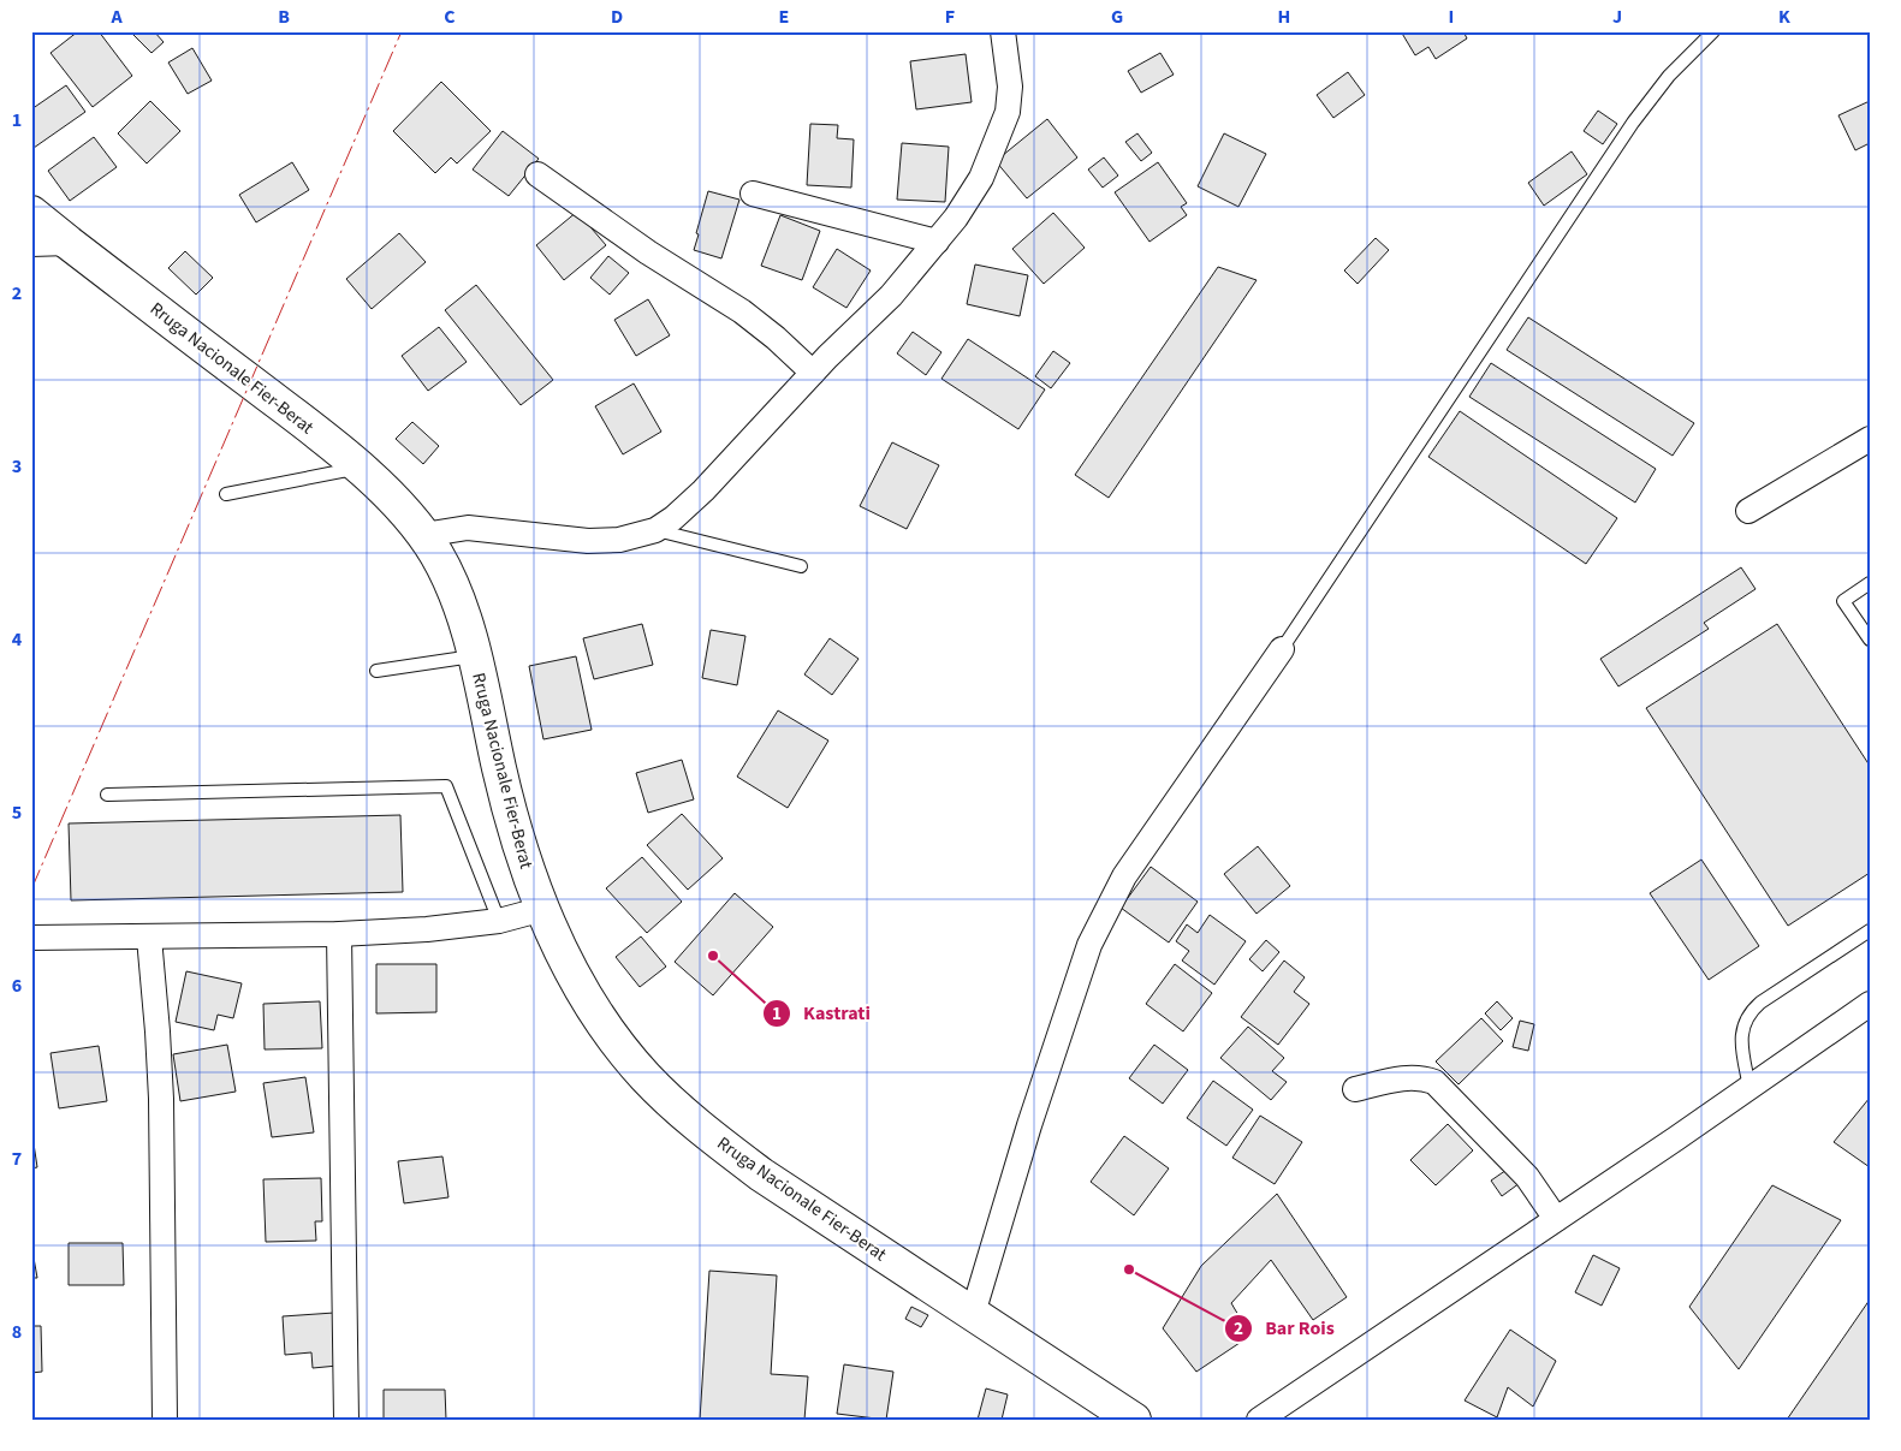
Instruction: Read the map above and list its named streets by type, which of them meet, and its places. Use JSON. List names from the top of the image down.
{
  "streets": {
    "main road": ["Rruga Nacionale Fier-Berat"]
  },
  "places": ["Kastrati", "Bar Rois"],
  "grid": {
    "columns": [
      "A",
      "B",
      "C",
      "D",
      "E",
      "F",
      "G",
      "H",
      "I",
      "J",
      "K"
    ],
    "rows": [
      "1",
      "2",
      "3",
      "4",
      "5",
      "6",
      "7",
      "8"
    ]
  }
}
